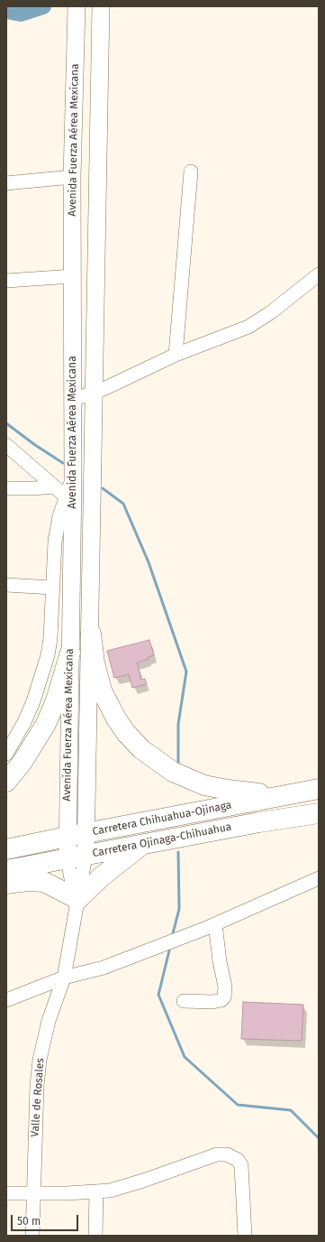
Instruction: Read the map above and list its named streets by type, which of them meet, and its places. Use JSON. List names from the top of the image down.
{
  "streets": {
    "highway": ["Carretera Chihuahua-Ojinaga", "Carretera Ojinaga-Chihuahua"],
    "main road": ["Avenida Fuerza Aérea Mexicana"],
    "street": ["Valle de Rosales"]
  },
  "crossings": [
    ["Avenida Fuerza Aérea Mexicana", "Carretera Chihuahua-Ojinaga"],
    ["Avenida Fuerza Aérea Mexicana", "Carretera Ojinaga-Chihuahua"],
    ["Avenida Fuerza Aérea Mexicana", "Valle de Rosales"],
    ["Carretera Ojinaga-Chihuahua", "Valle de Rosales"]
  ],
  "scale_bar": "50 m"
}
